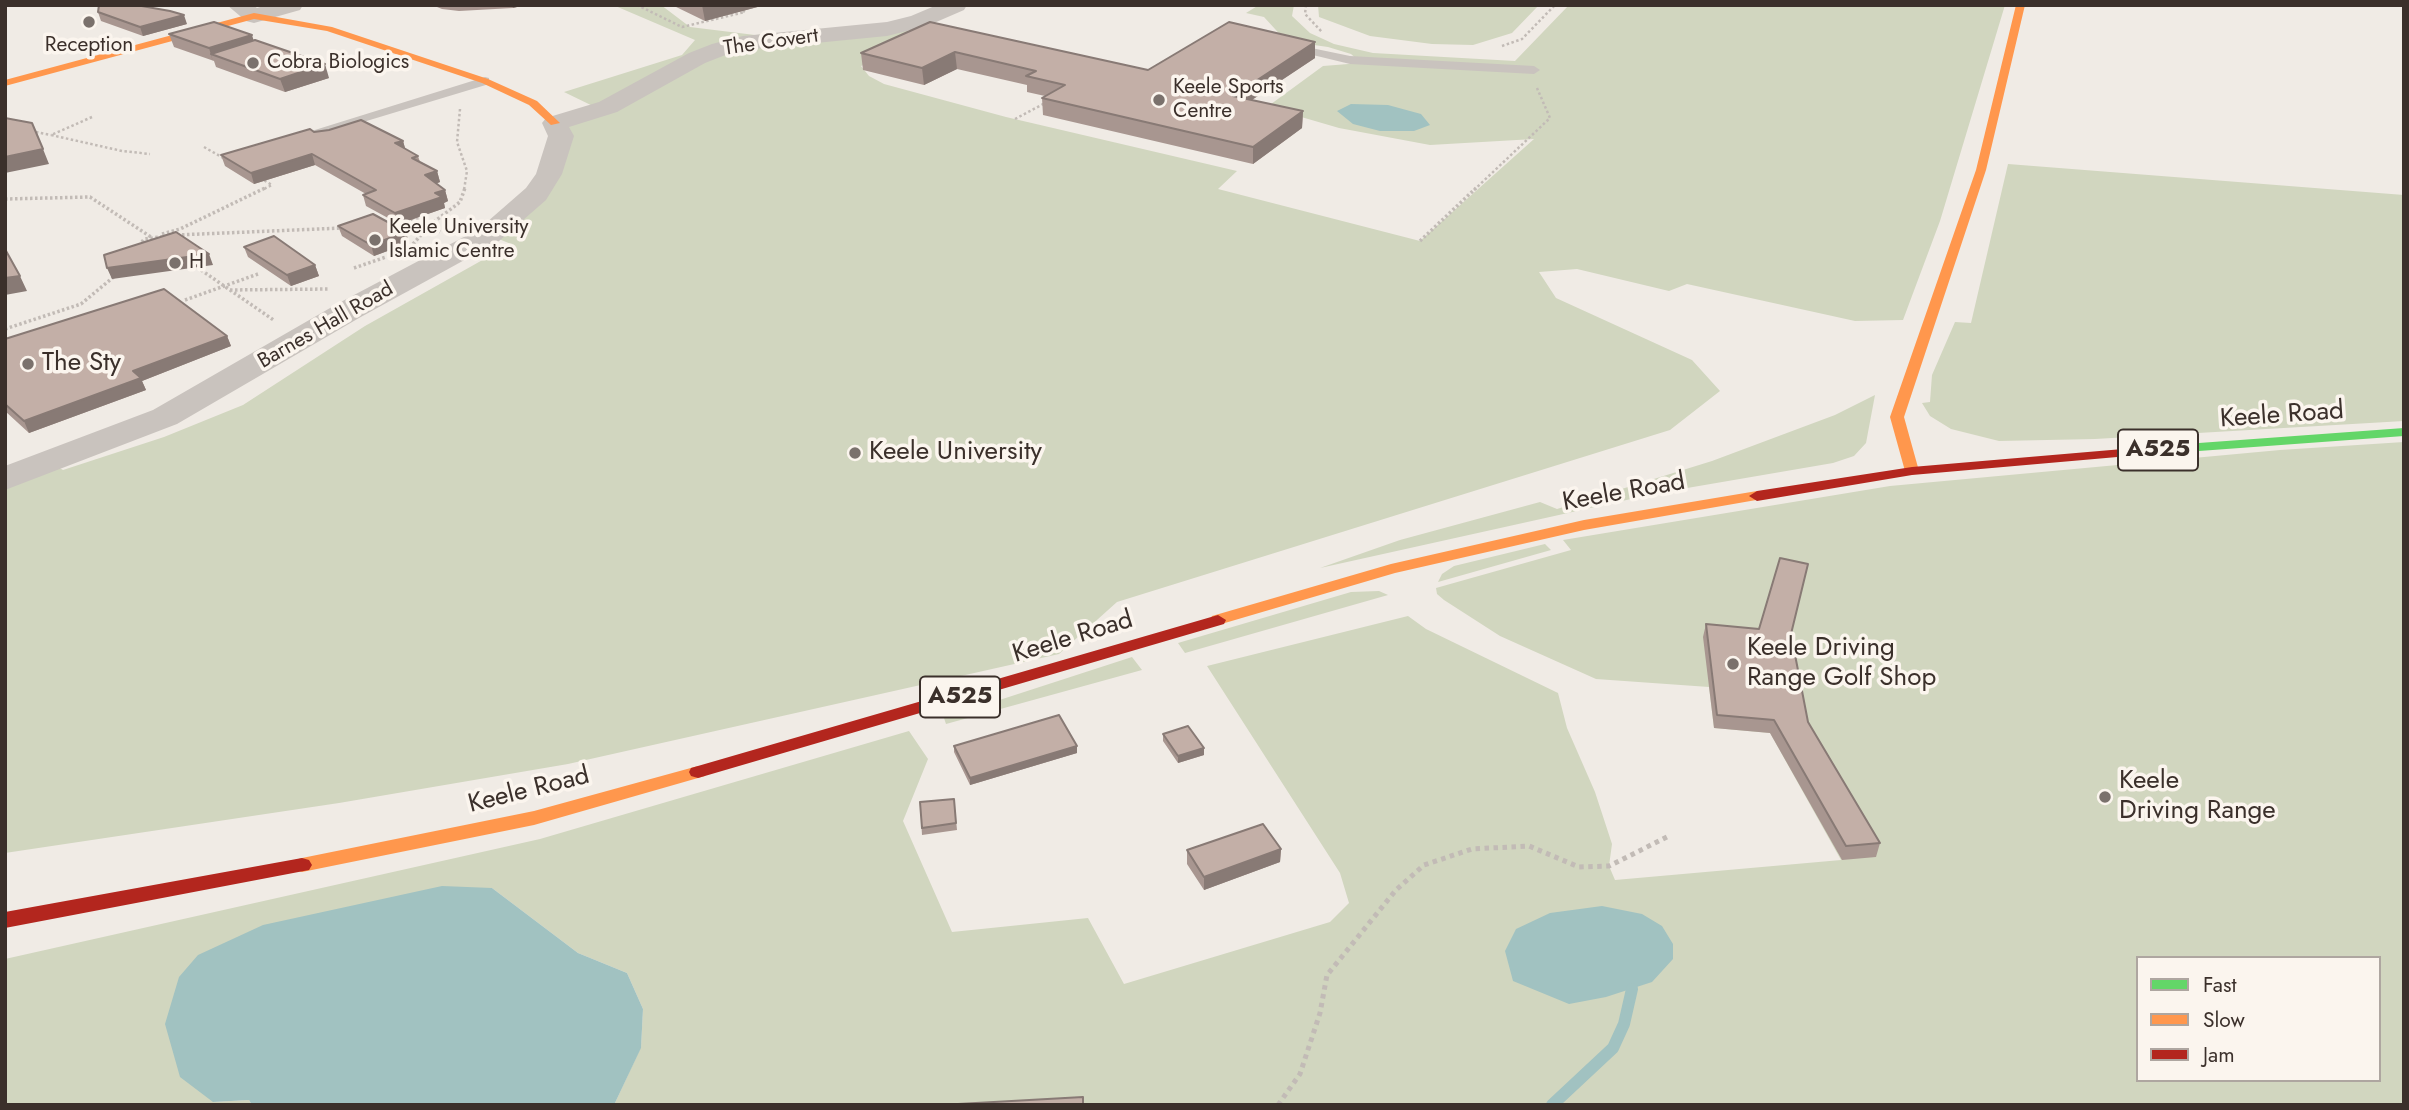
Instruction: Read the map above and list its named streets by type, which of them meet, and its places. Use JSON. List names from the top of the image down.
{
  "streets": {
    "street": [
      "The Covert",
      "Barnes Hall Road",
      "Keele Road",
      "A525"
    ]
  },
  "crossings": [
    ["The Covert", "Barnes Hall Road"]
  ],
  "places": [
    "Reception",
    "Cobra Biologics",
    "Keele Sports Centre",
    "Keele University Islamic Centre",
    "H",
    "The Sty",
    "Keele University",
    "Keele Driving Range Golf Shop",
    "Keele Driving Range"
  ],
  "legend": ["Fast", "Slow", "Jam"]
}
